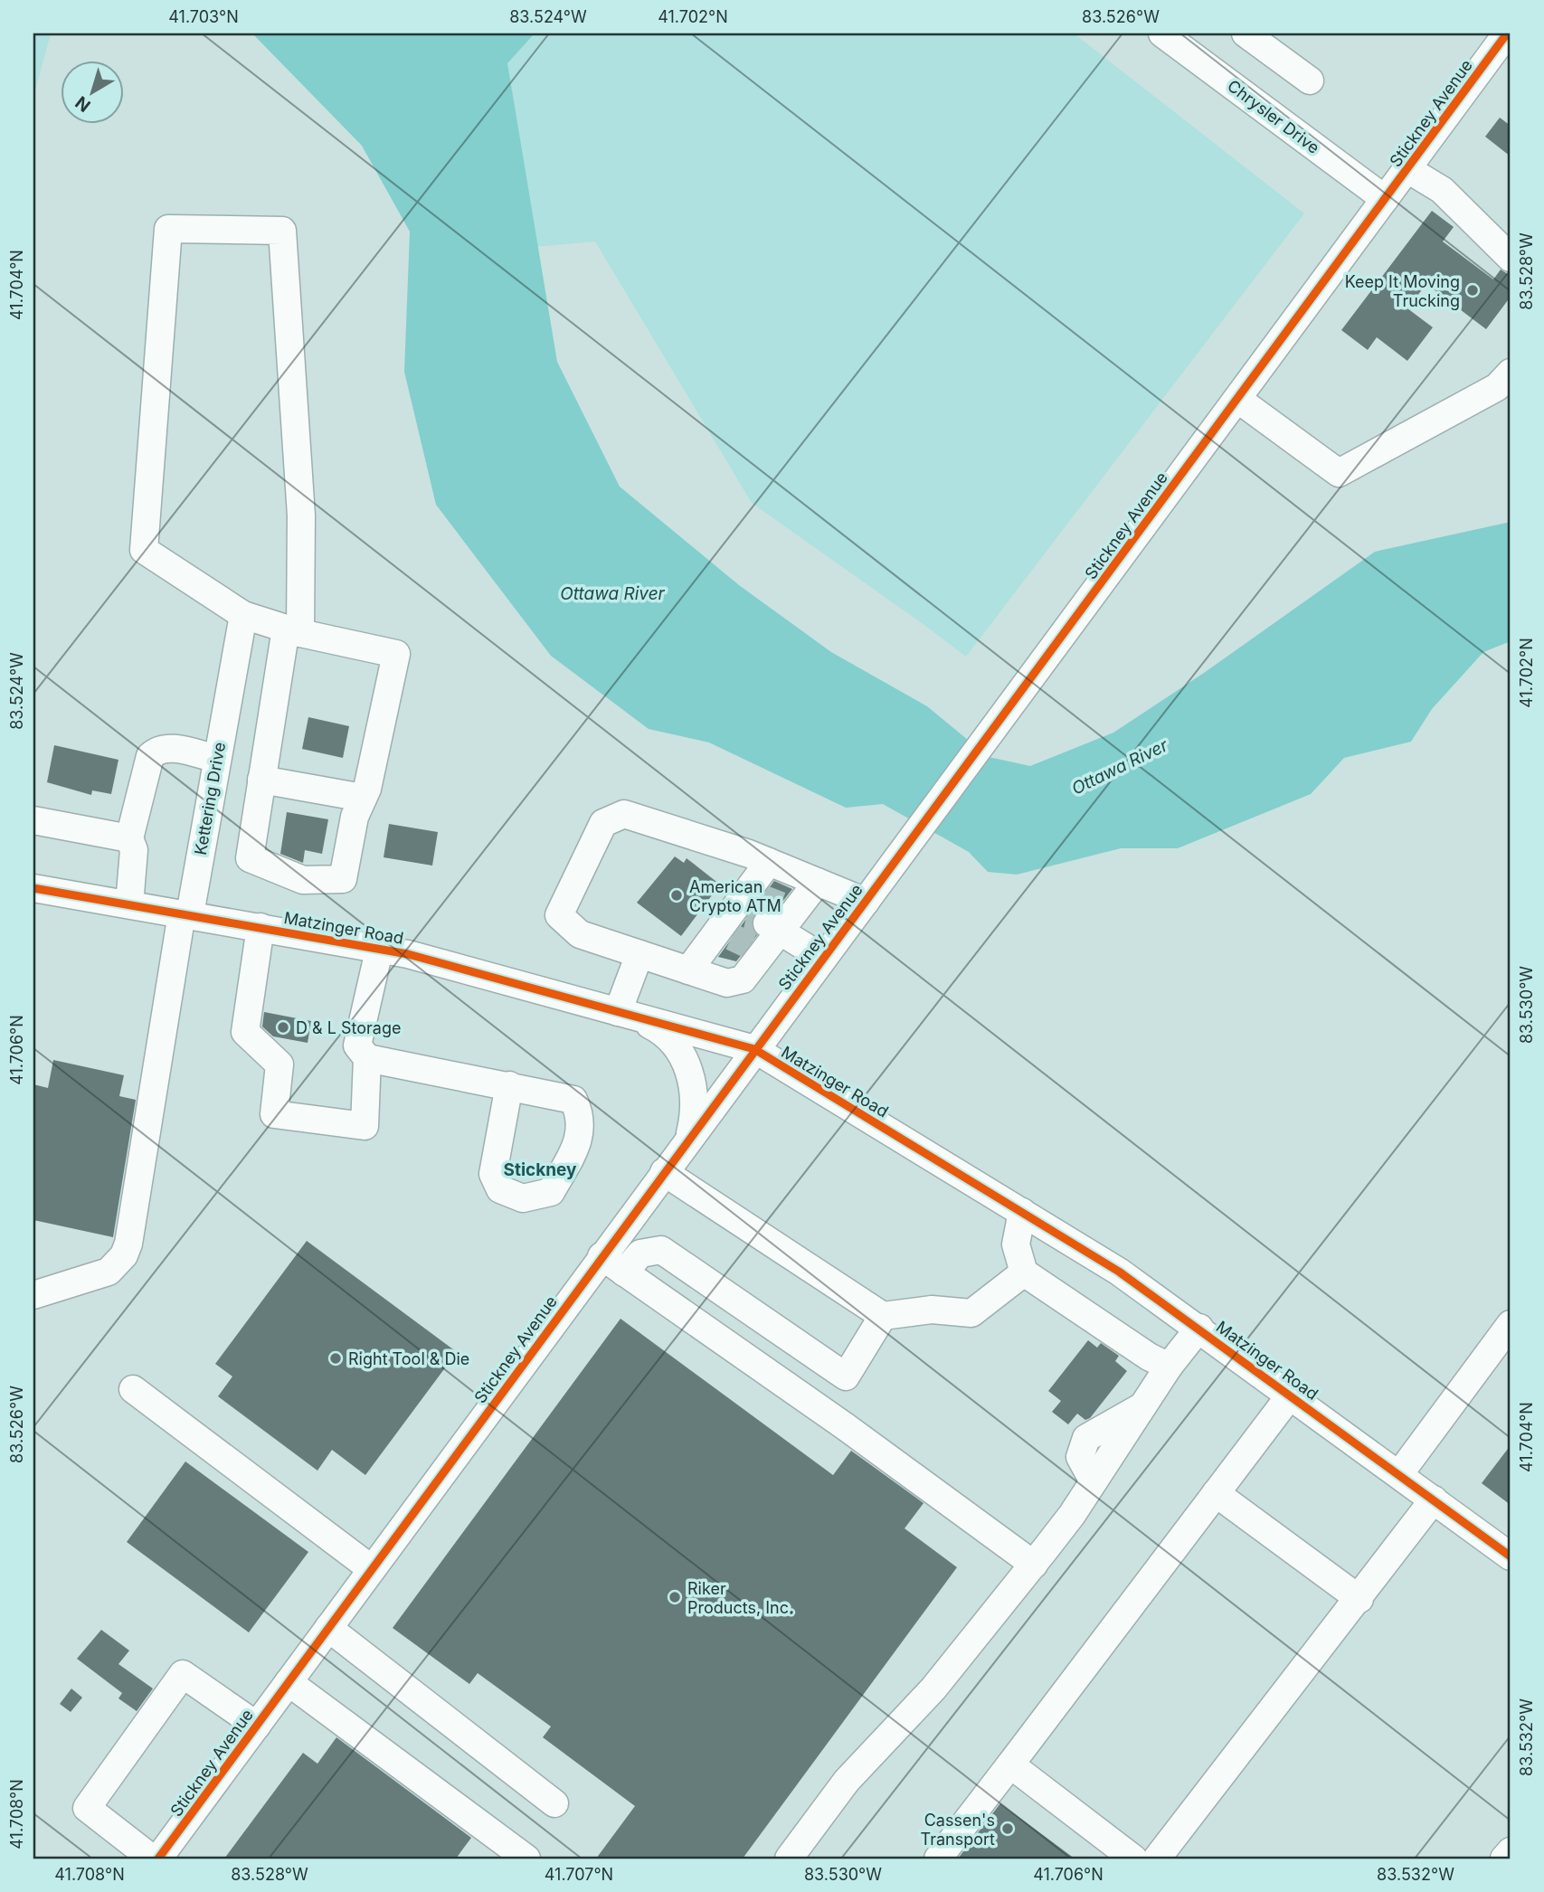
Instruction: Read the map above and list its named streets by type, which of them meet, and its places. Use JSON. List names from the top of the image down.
{
  "streets": {
    "street": [
      "Stickney Avenue",
      "Chrysler Drive",
      "Kettering Drive",
      "Matzinger Road"
    ]
  },
  "crossings": [
    ["Stickney Avenue", "Chrysler Drive"],
    ["Stickney Avenue", "Matzinger Road"],
    ["Kettering Drive", "Matzinger Road"]
  ],
  "districts": ["Stickney"],
  "water": ["Ottawa River"],
  "places": [
    "Keep It Moving Trucking",
    "American Crypto ATM",
    "D & L Storage",
    "Right Tool & Die",
    "Riker Products, Inc.",
    "Cassen's Transport"
  ],
  "north": "bottom left",
  "coordinates": [
    "41.703°N",
    "83.524°W",
    "41.702°N",
    "83.526°W",
    "83.528°W",
    "41.704°N",
    "83.530°W",
    "41.706°N",
    "83.532°W",
    "41.708°N",
    "41.707°N"
  ]
}
